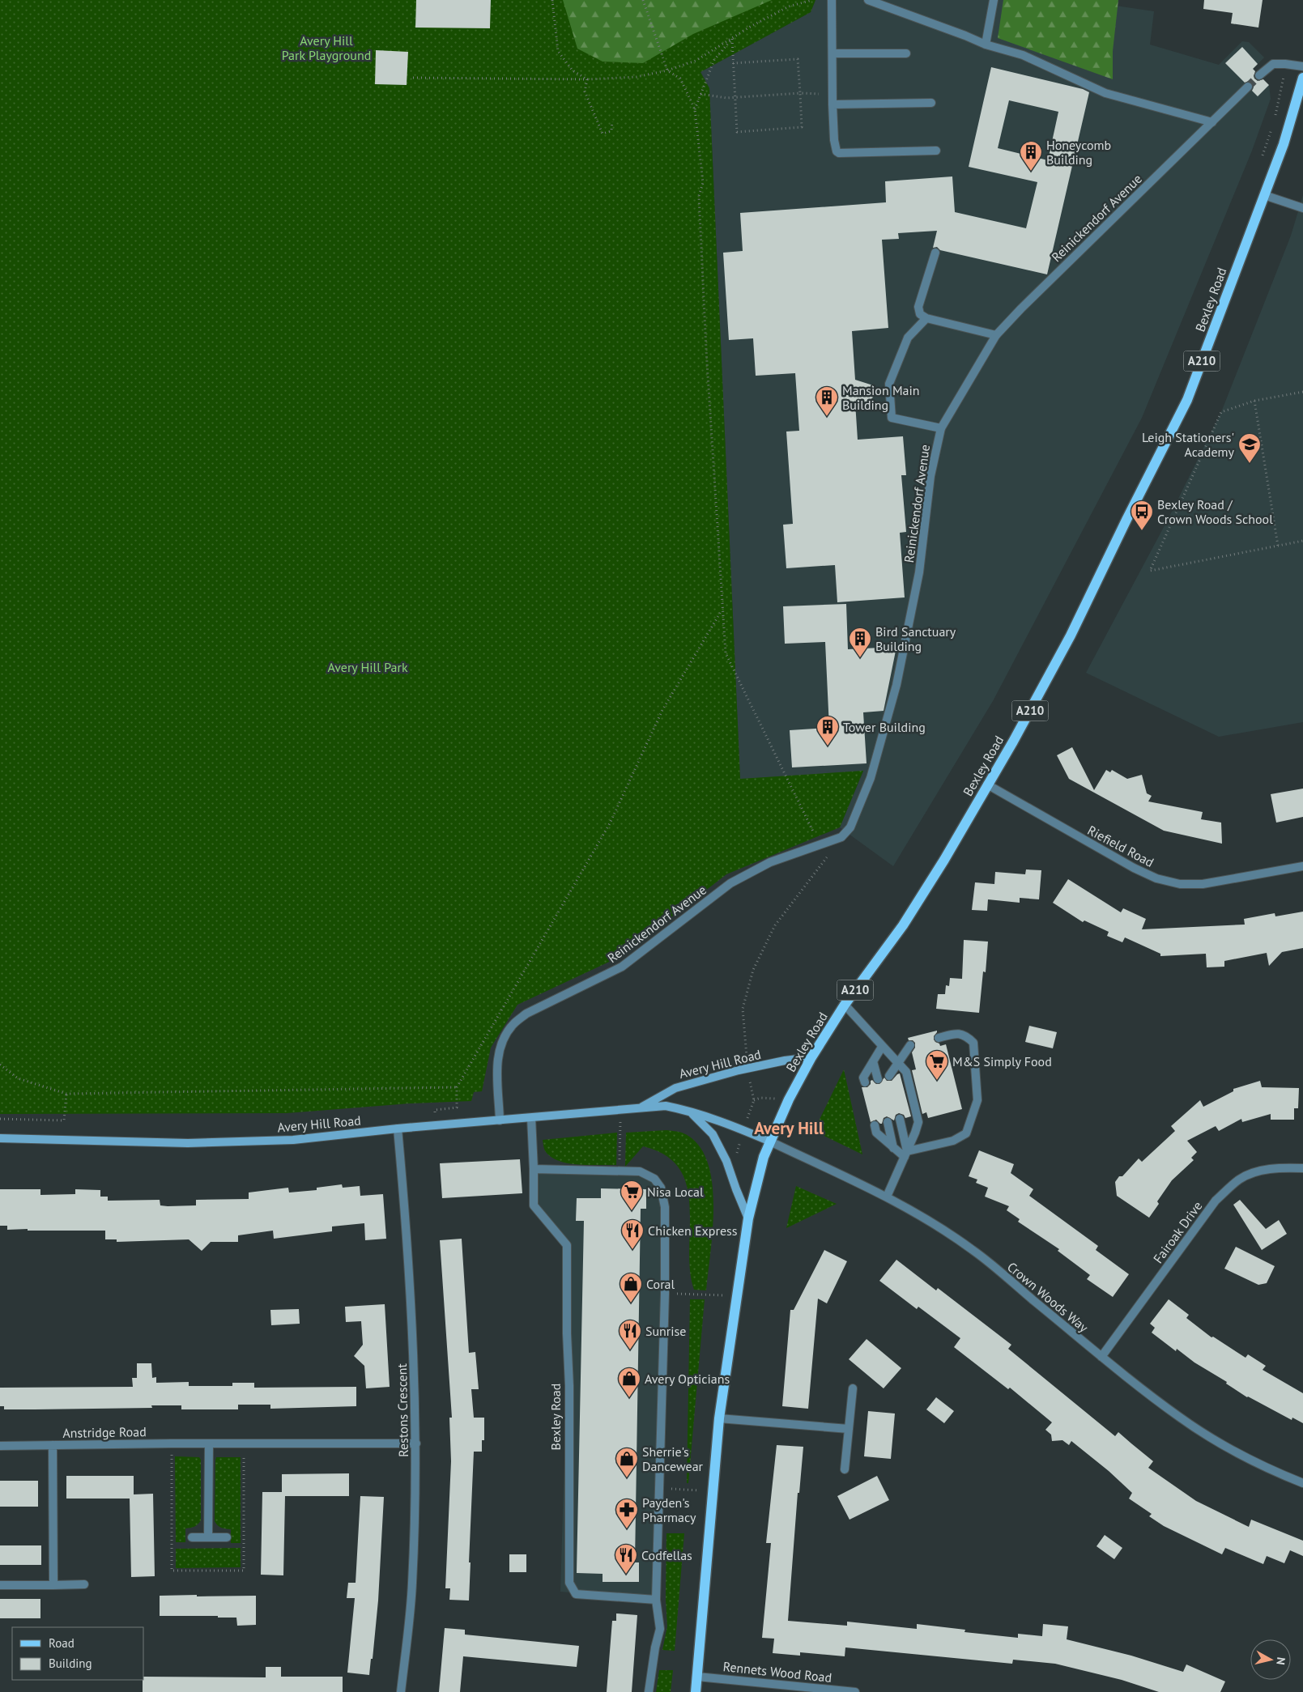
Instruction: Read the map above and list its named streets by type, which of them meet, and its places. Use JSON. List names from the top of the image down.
{
  "streets": {
    "main road": ["Bexley Road", "A210", "Avery Hill Road"],
    "street": [
      "Reinickendorf Avenue",
      "Riefield Road",
      "Fairoak Drive",
      "Crown Woods Way",
      "Restons Crescent",
      "Anstridge Road",
      "Rennets Wood Road"
    ]
  },
  "crossings": [
    ["Reinickendorf Avenue", "Avery Hill Road"],
    ["Bexley Road", "Riefield Road"],
    ["Bexley Road", "Avery Hill Road"],
    ["Bexley Road", "Crown Woods Way"],
    ["Bexley Road", "Rennets Wood Road"],
    ["Avery Hill Road", "Crown Woods Way"],
    ["Avery Hill Road", "Restons Crescent"],
    ["Fairoak Drive", "Crown Woods Way"],
    ["Restons Crescent", "Anstridge Road"]
  ],
  "districts": ["Avery Hill"],
  "parks": ["Avery Hill Park Playground", "Avery Hill Park"],
  "places": {
    "building": [
      "Honeycomb Building",
      "Mansion Main Building",
      "Bird Sanctuary Building",
      "Tower Building"
    ],
    "school or university": ["Leigh Stationers' Academy"],
    "bus stop": ["Bexley Road / Crown Woods School"],
    "supermarket": ["M&S Simply Food", "Nisa Local"],
    "restaurant": ["Chicken Express", "Sunrise", "Codfellas"],
    "shop": ["Coral", "Avery Opticians", "Sherrie's Dancewear"],
    "pharmacy": ["Payden's Pharmacy"]
  },
  "legend": ["Road", "Building"],
  "north": "right"
}
